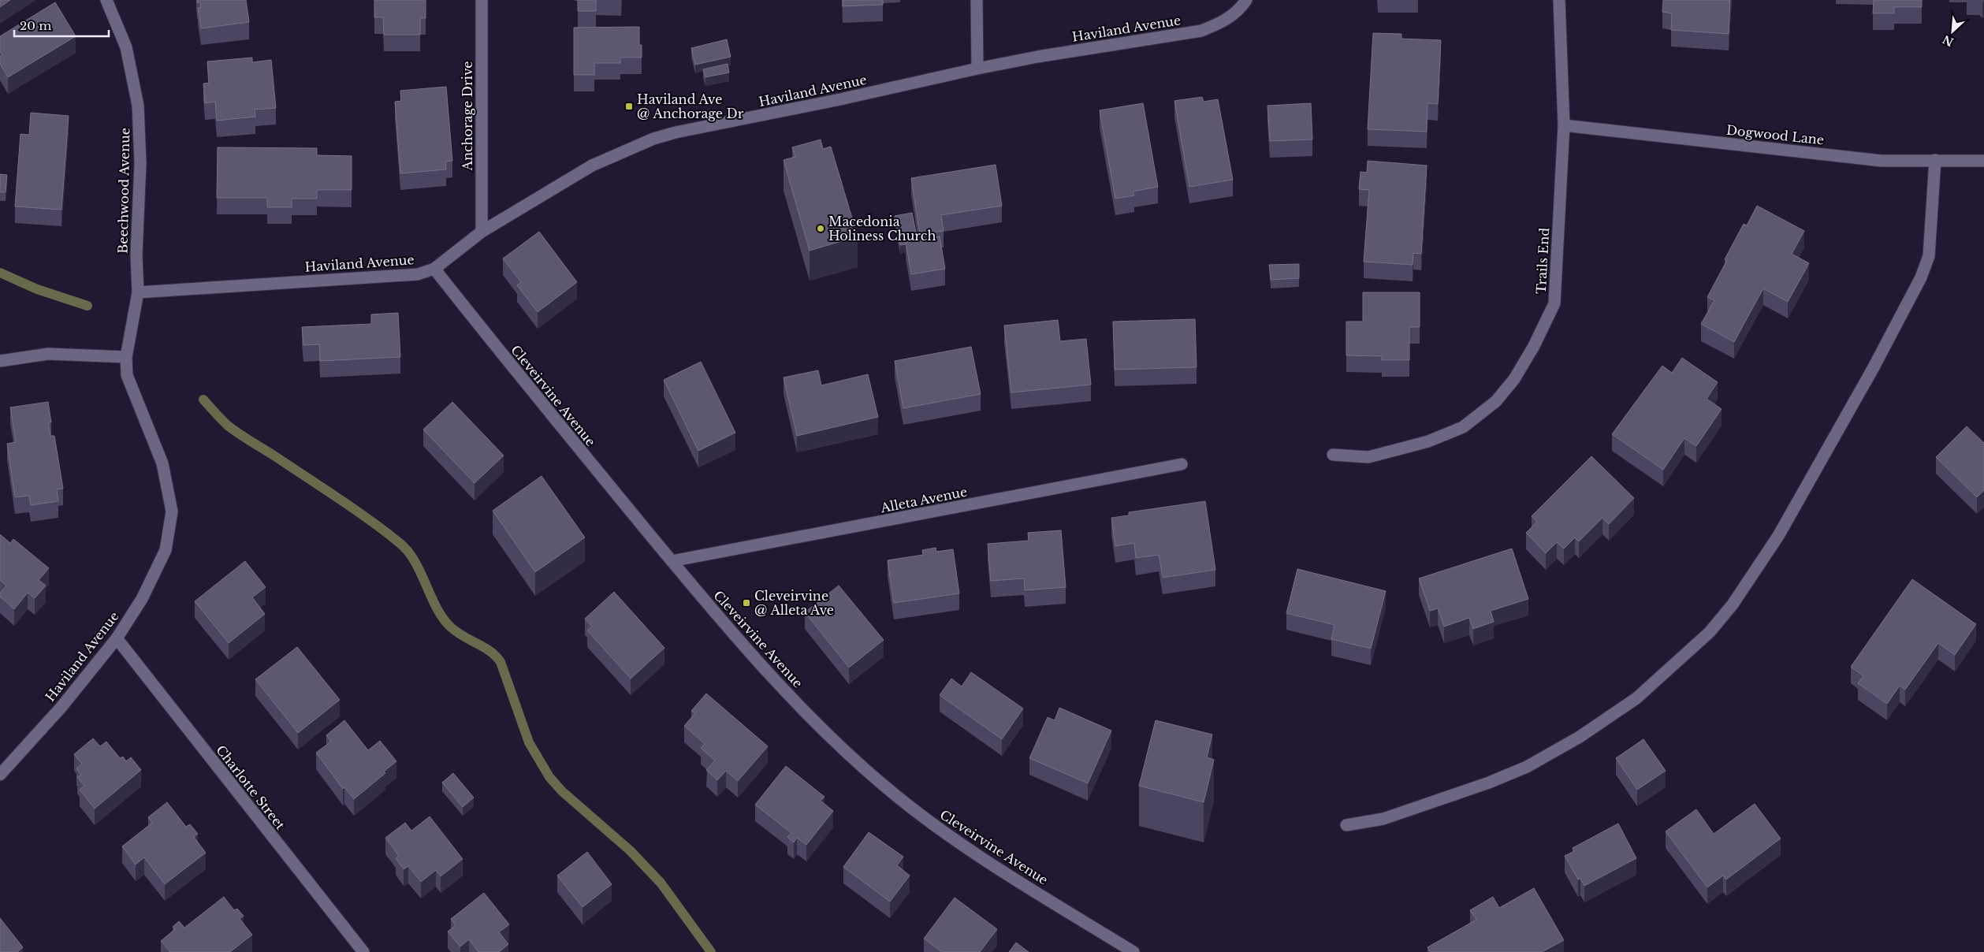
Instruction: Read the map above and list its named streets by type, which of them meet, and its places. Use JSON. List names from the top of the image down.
{
  "streets": {
    "street": [
      "Haviland Avenue",
      "Anchorage Drive",
      "Dogwood Lane",
      "Beechwood Avenue",
      "Trails End",
      "Cleveirvine Avenue",
      "Alleta Avenue",
      "Charlotte Street"
    ]
  },
  "crossings": [
    ["Haviland Avenue", "Anchorage Drive"],
    ["Haviland Avenue", "Beechwood Avenue"],
    ["Haviland Avenue", "Cleveirvine Avenue"],
    ["Haviland Avenue", "Charlotte Street"],
    ["Dogwood Lane", "Trails End"],
    ["Cleveirvine Avenue", "Alleta Avenue"]
  ],
  "places": {
    "transit": ["Haviland Ave @ Anchorage Dr", "Cleveirvine @ Alleta Ave"],
    "other": ["Macedonia Holiness Church"]
  },
  "scale_bar": "20 m",
  "north": "bottom left"
}
